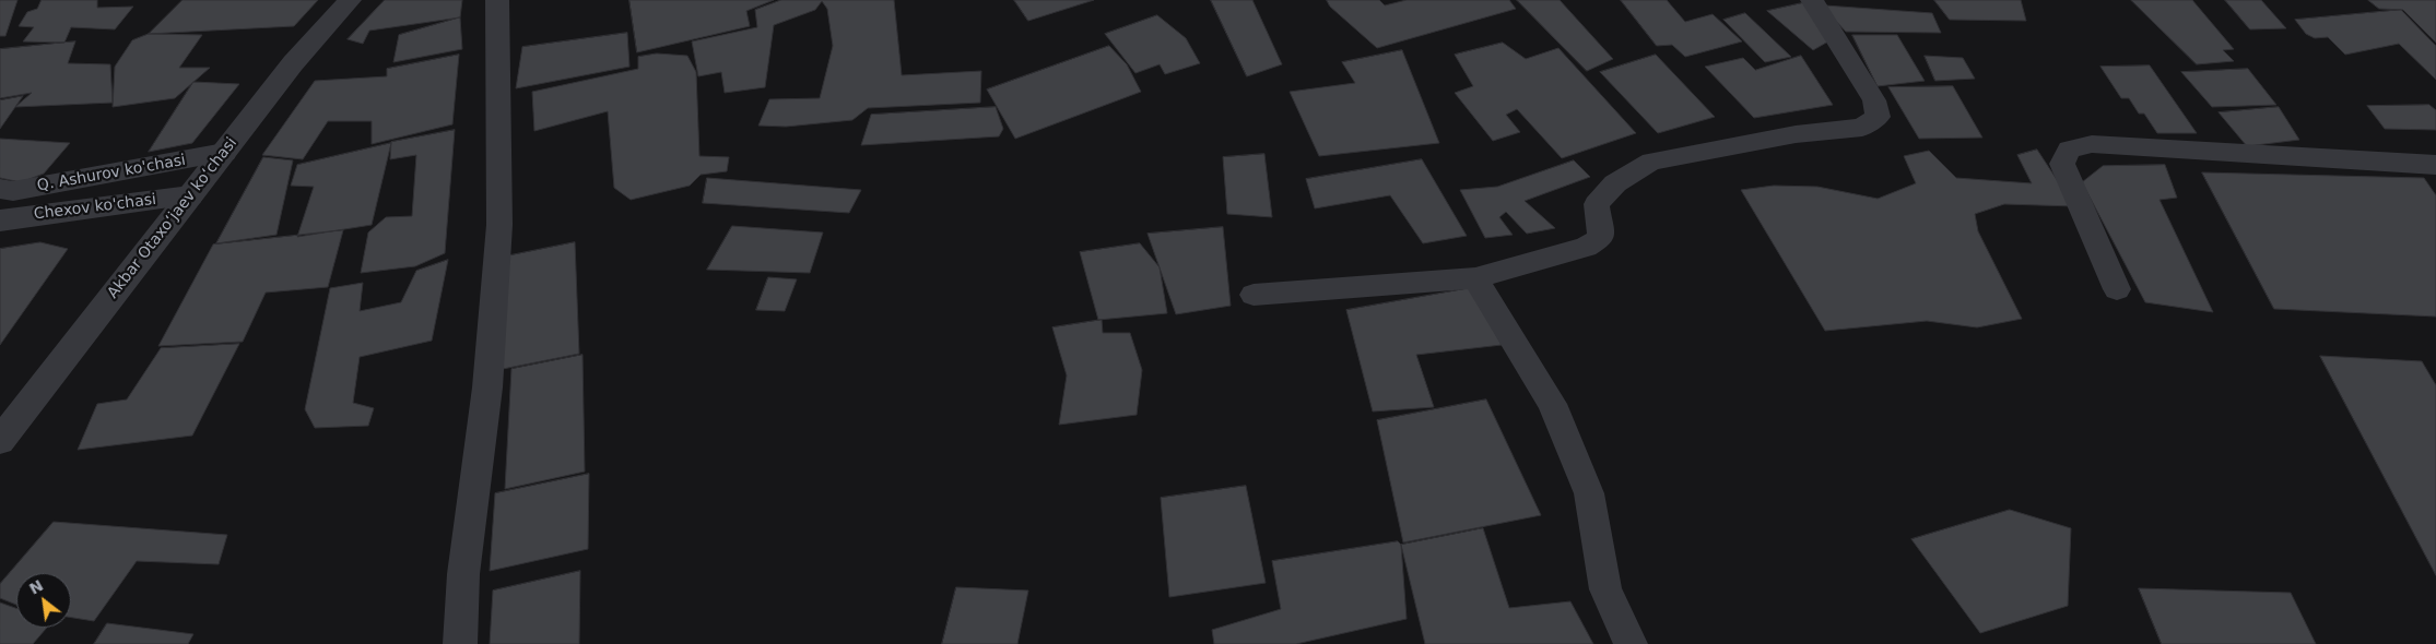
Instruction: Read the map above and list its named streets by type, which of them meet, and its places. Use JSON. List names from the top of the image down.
{
  "streets": {
    "street": ["Q. Ashurov ko'chasi", "Chexov ko'chasi", "Akbar Otaxo‘jaev ko‘chasi"]
  },
  "crossings": [
    ["Q. Ashurov ko'chasi", "Akbar Otaxo‘jaev ko‘chasi"],
    ["Chexov ko'chasi", "Akbar Otaxo‘jaev ko‘chasi"]
  ],
  "north": "top left"
}
